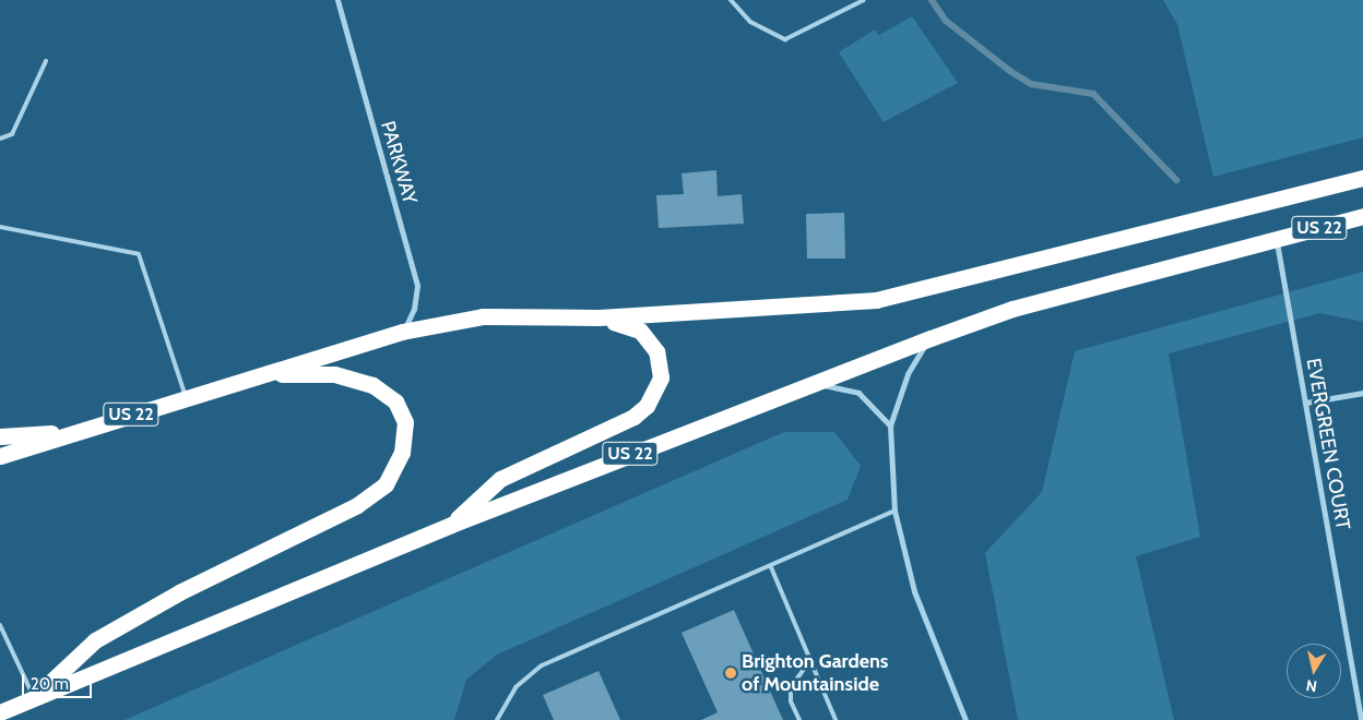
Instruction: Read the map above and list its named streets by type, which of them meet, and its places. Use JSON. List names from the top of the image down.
{
  "streets": {
    "highway": ["US 22"],
    "street": ["PARKWAY", "EVERGREEN COURT"]
  },
  "crossings": [
    ["PARKWAY", "US 22"],
    ["US 22", "EVERGREEN COURT"]
  ],
  "places": ["Brighton Gardens of Mountainside"],
  "scale_bar": "20 m",
  "north": "bottom"
}
